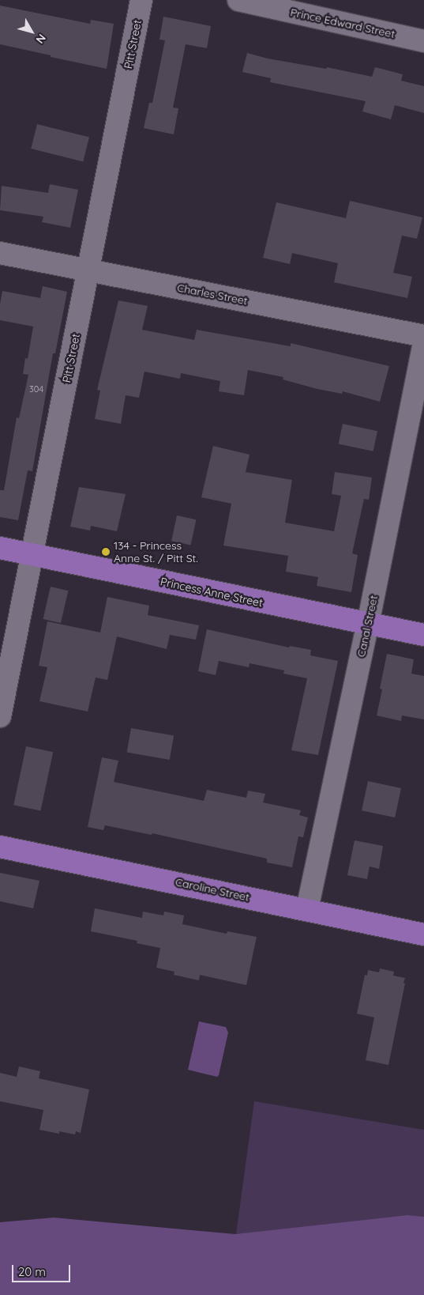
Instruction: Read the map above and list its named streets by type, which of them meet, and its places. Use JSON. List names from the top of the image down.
{
  "streets": {
    "main road": ["Princess Anne Street", "Caroline Street"],
    "street": [
      "Prince Edward Street",
      "Pitt Street",
      "Charles Street",
      "Canal Street"
    ]
  },
  "crossings": [
    ["Pitt Street", "Charles Street"],
    ["Pitt Street", "Princess Anne Street"],
    ["Princess Anne Street", "Canal Street"],
    ["Canal Street", "Caroline Street"]
  ],
  "places": ["134 - Princess Anne St. / Pitt St."],
  "house_numbers": ["304"],
  "scale_bar": "20 m",
  "north": "bottom right"
}
